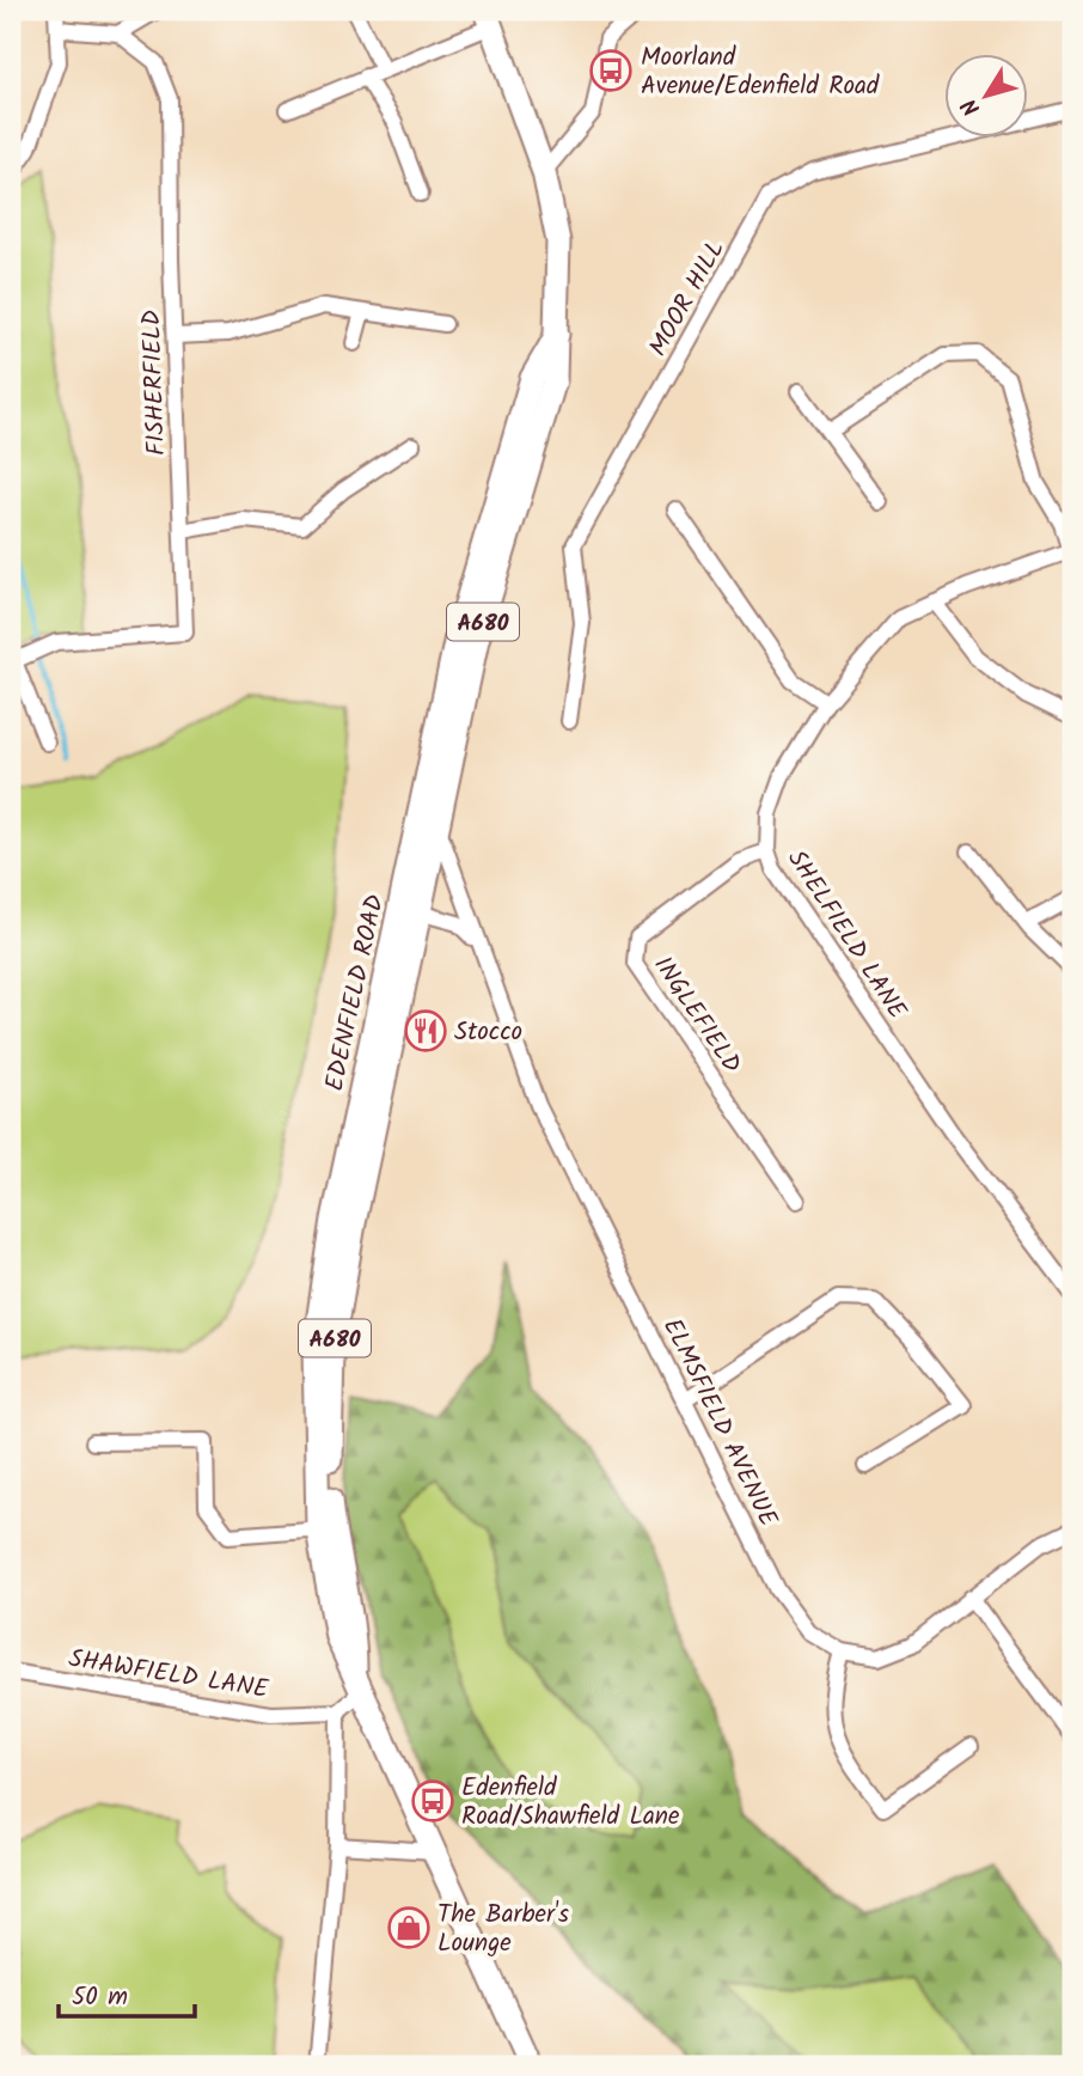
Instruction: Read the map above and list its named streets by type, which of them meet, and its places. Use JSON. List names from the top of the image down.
{
  "streets": {
    "main road": ["A680", "EDENFIELD ROAD"],
    "street": [
      "MOOR HILL",
      "FISHERFIELD",
      "SHELFIELD LANE",
      "INGLEFIELD",
      "ELMSFIELD AVENUE",
      "SHAWFIELD LANE"
    ]
  },
  "crossings": [
    ["SHELFIELD LANE", "INGLEFIELD"],
    ["EDENFIELD ROAD", "ELMSFIELD AVENUE"]
  ],
  "places": {
    "bus stop": ["Moorland Avenue/Edenfield Road", "Edenfield Road/Shawfield Lane"],
    "restaurant": ["Stocco"],
    "shop": ["The Barber's Lounge"]
  },
  "scale_bar": "50 m",
  "north": "bottom left"
}
